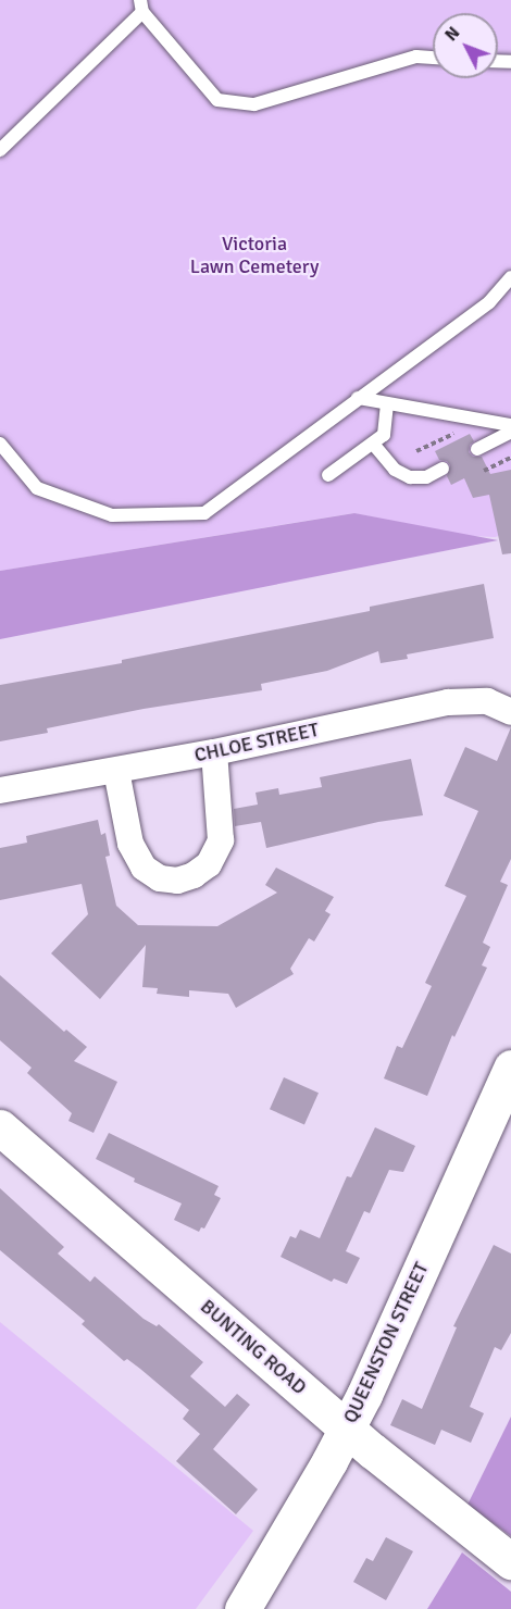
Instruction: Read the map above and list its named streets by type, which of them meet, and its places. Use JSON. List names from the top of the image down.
{
  "streets": {
    "main road": ["QUEENSTON STREET", "BUNTING ROAD"],
    "street": ["CHLOE STREET"]
  },
  "crossings": [
    ["QUEENSTON STREET", "BUNTING ROAD"]
  ],
  "parks": ["Victoria Lawn Cemetery"],
  "north": "top left"
}
